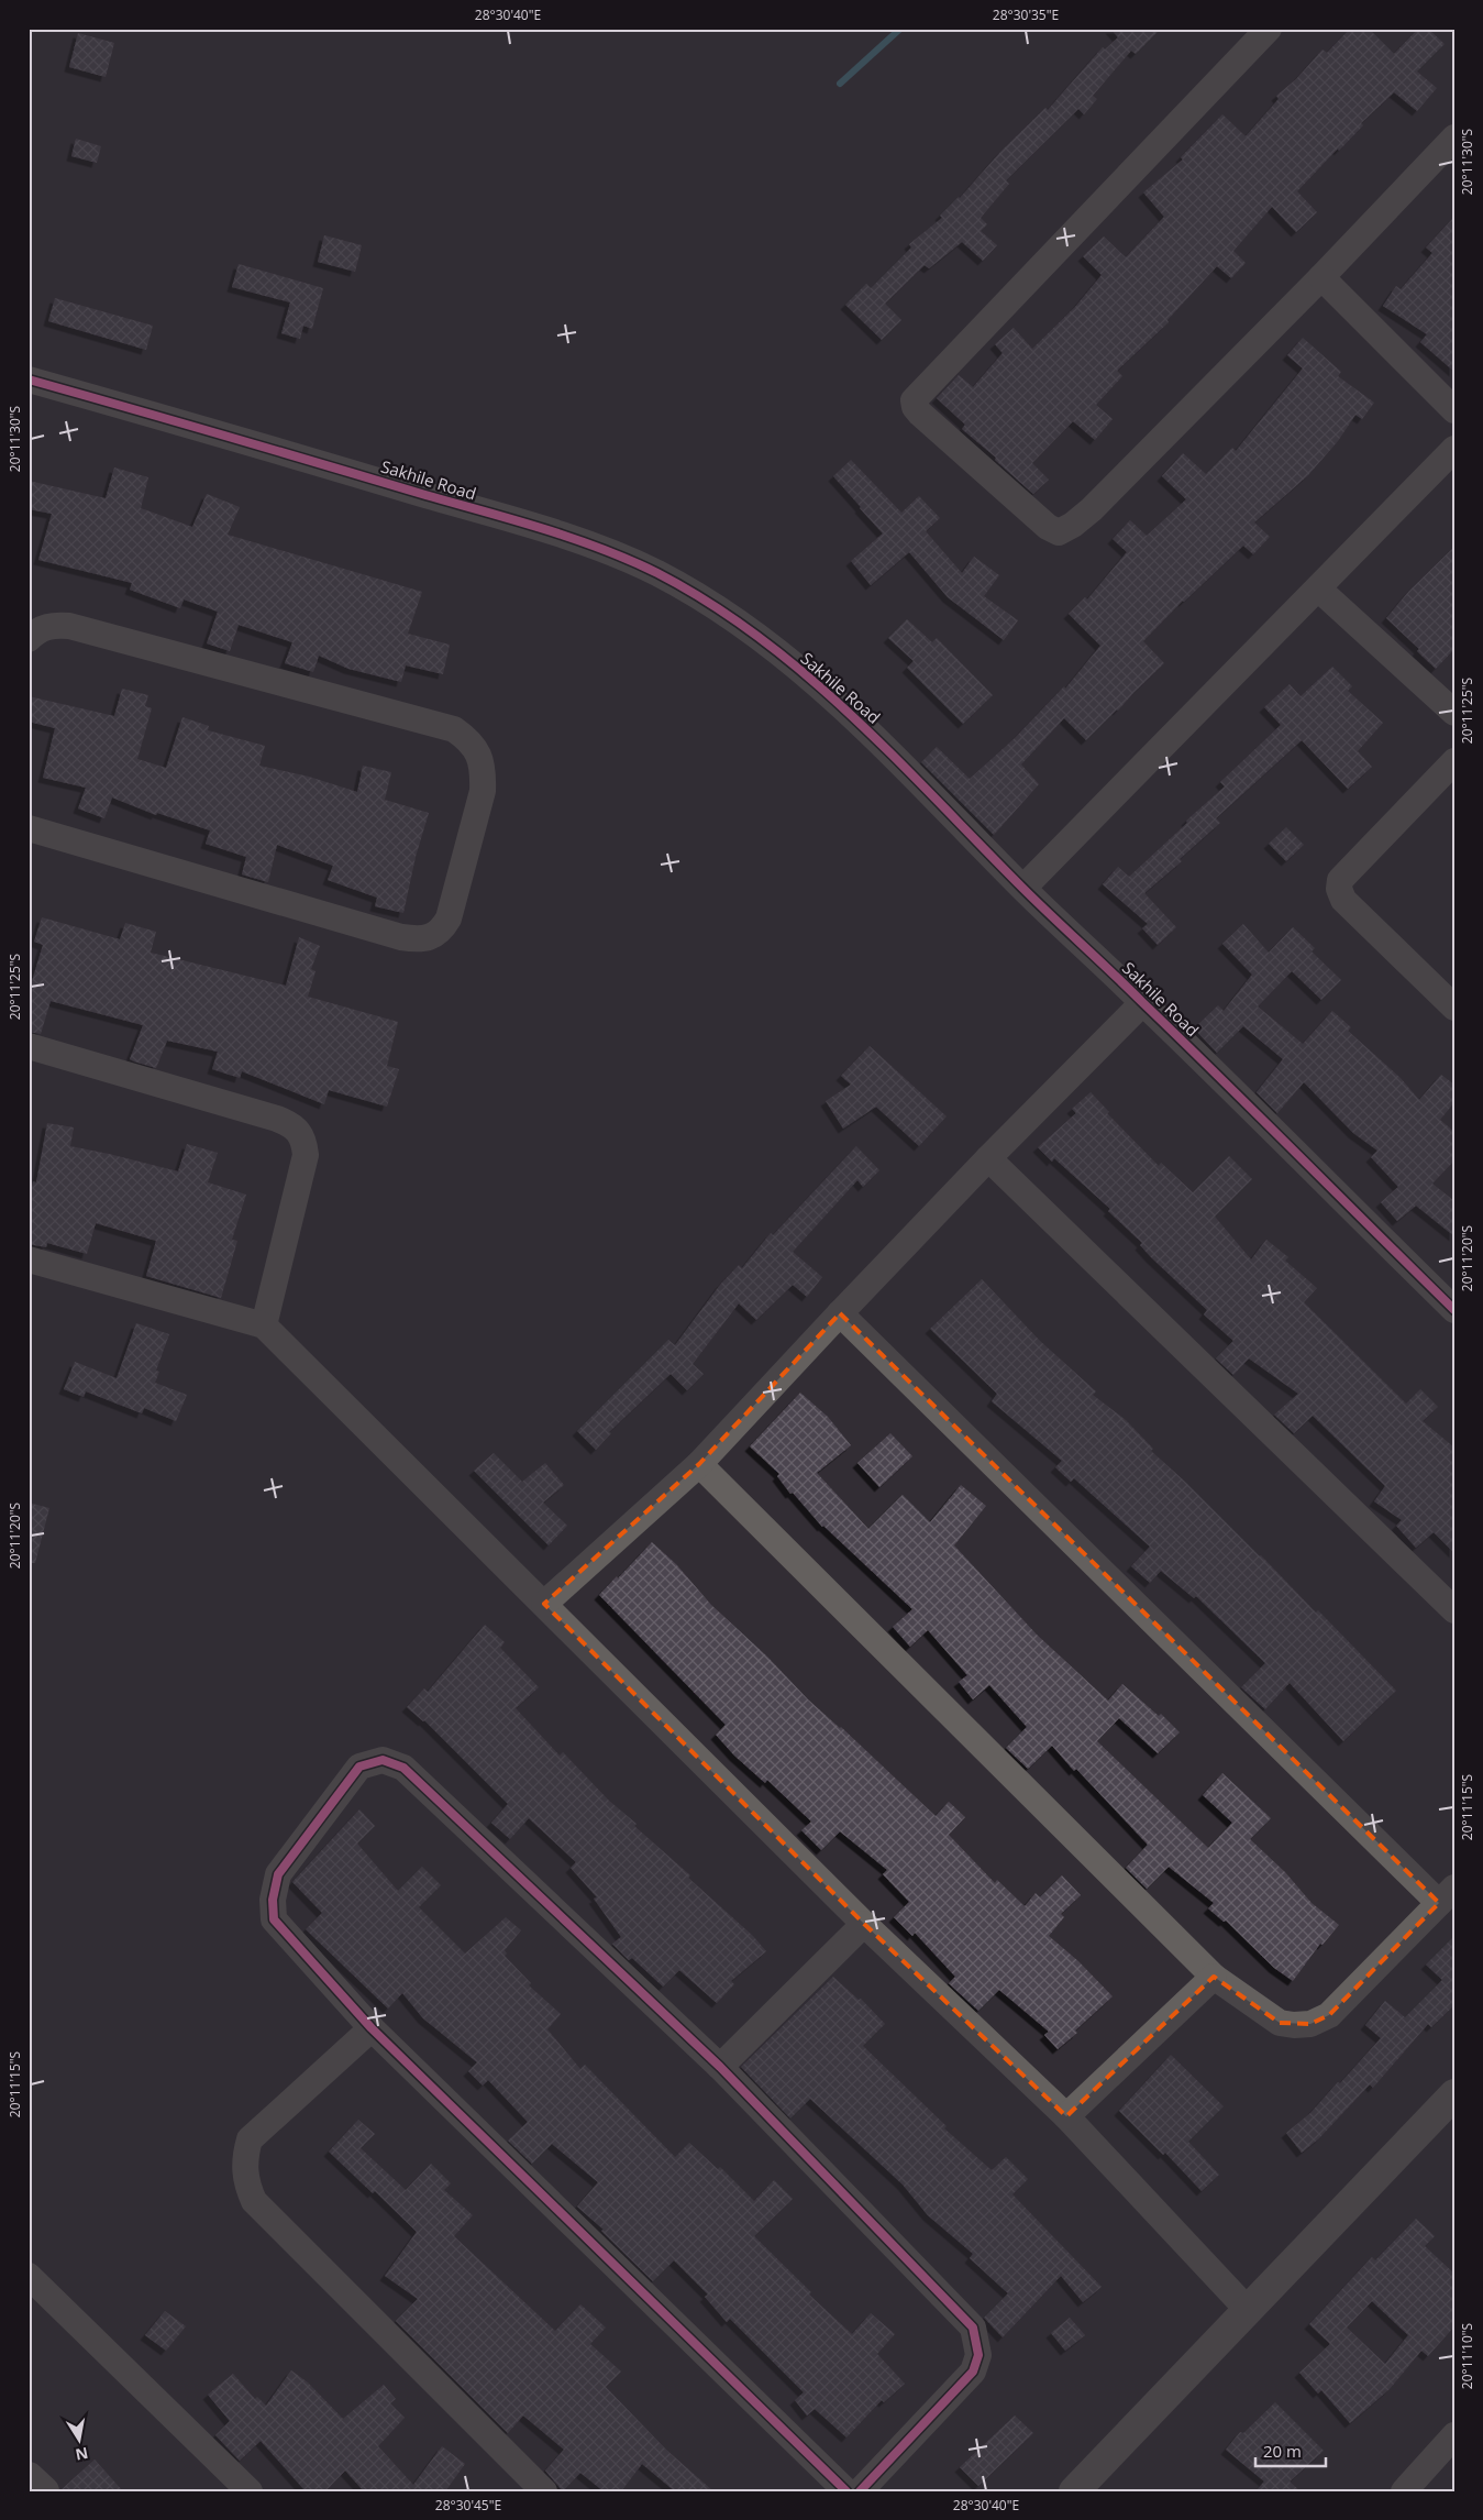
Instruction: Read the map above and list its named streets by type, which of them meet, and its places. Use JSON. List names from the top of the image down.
{
  "streets": {
    "street": ["Sakhile Road"]
  },
  "scale_bar": "20 m",
  "north": "bottom",
  "coordinates": [
    "28°30'40\"E",
    "28°30'35\"E",
    "20°11'30\"S",
    "20°11'25\"S",
    "20°11'20\"S",
    "20°11'15\"S",
    "20°11'10\"S",
    "28°30'45\"E"
  ]
}
